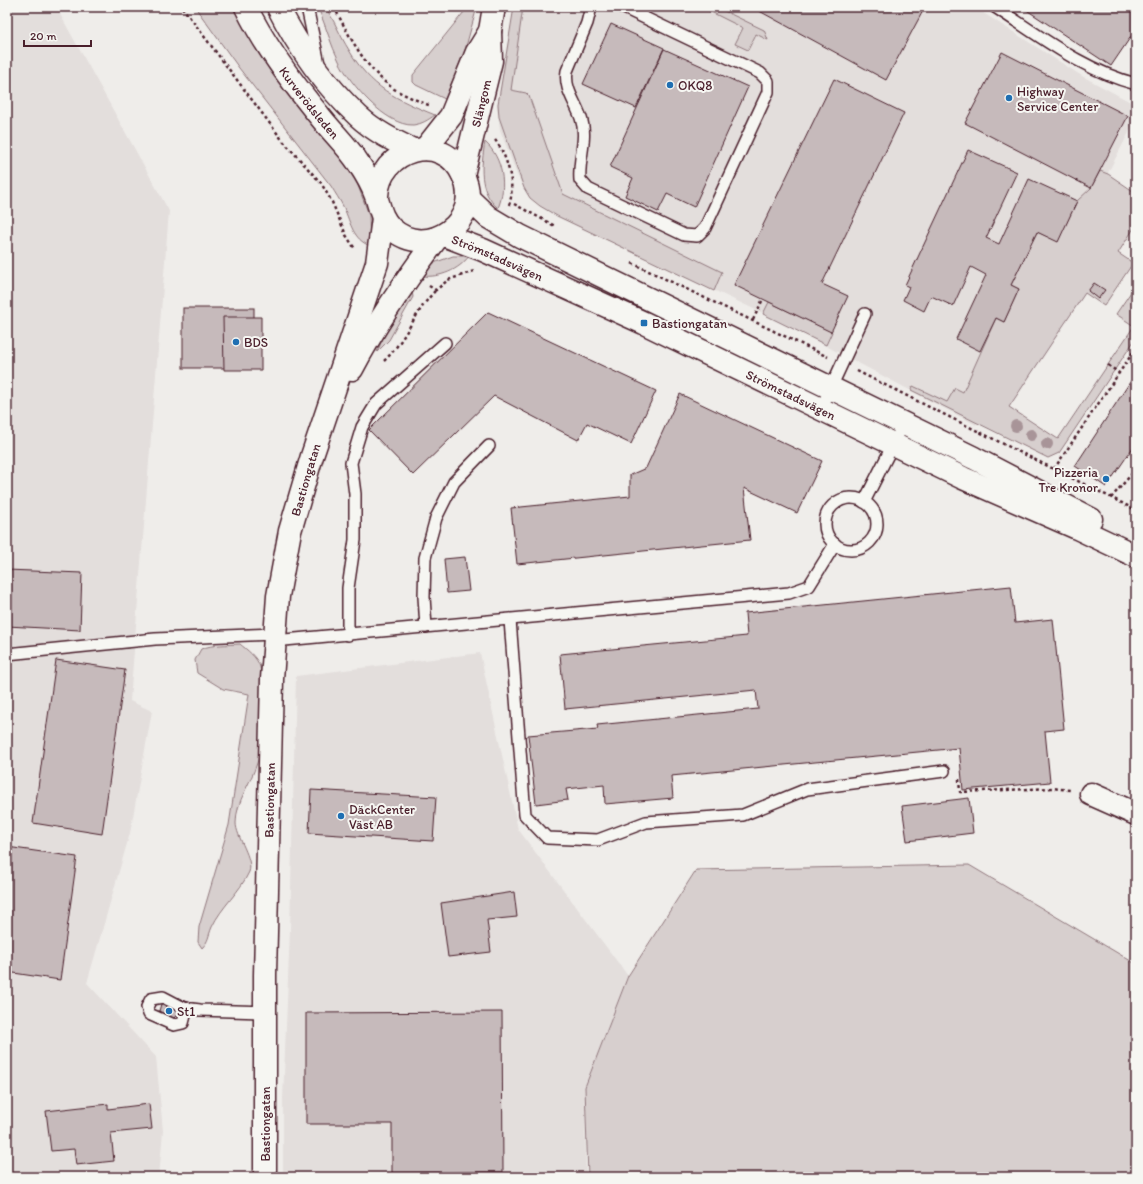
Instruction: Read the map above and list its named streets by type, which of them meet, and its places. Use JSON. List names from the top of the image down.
{
  "streets": {
    "main road": [
      "Kurverödsleden",
      "Slängom",
      "Strömstadsvägen",
      "Bastiongatan"
    ]
  },
  "crossings": [
    ["Kurverödsleden", "Slängom"],
    ["Kurverödsleden", "Strömstadsvägen"],
    ["Kurverödsleden", "Bastiongatan"],
    ["Slängom", "Strömstadsvägen"],
    ["Slängom", "Bastiongatan"],
    ["Strömstadsvägen", "Bastiongatan"]
  ],
  "places": {
    "other": [
      "OKQ8",
      "Highway Service Center",
      "BDS",
      "Pizzeria Tre Kronor",
      "DäckCenter Väst AB",
      "St1"
    ],
    "transit": ["Bastiongatan"]
  },
  "scale_bar": "20 m"
}
